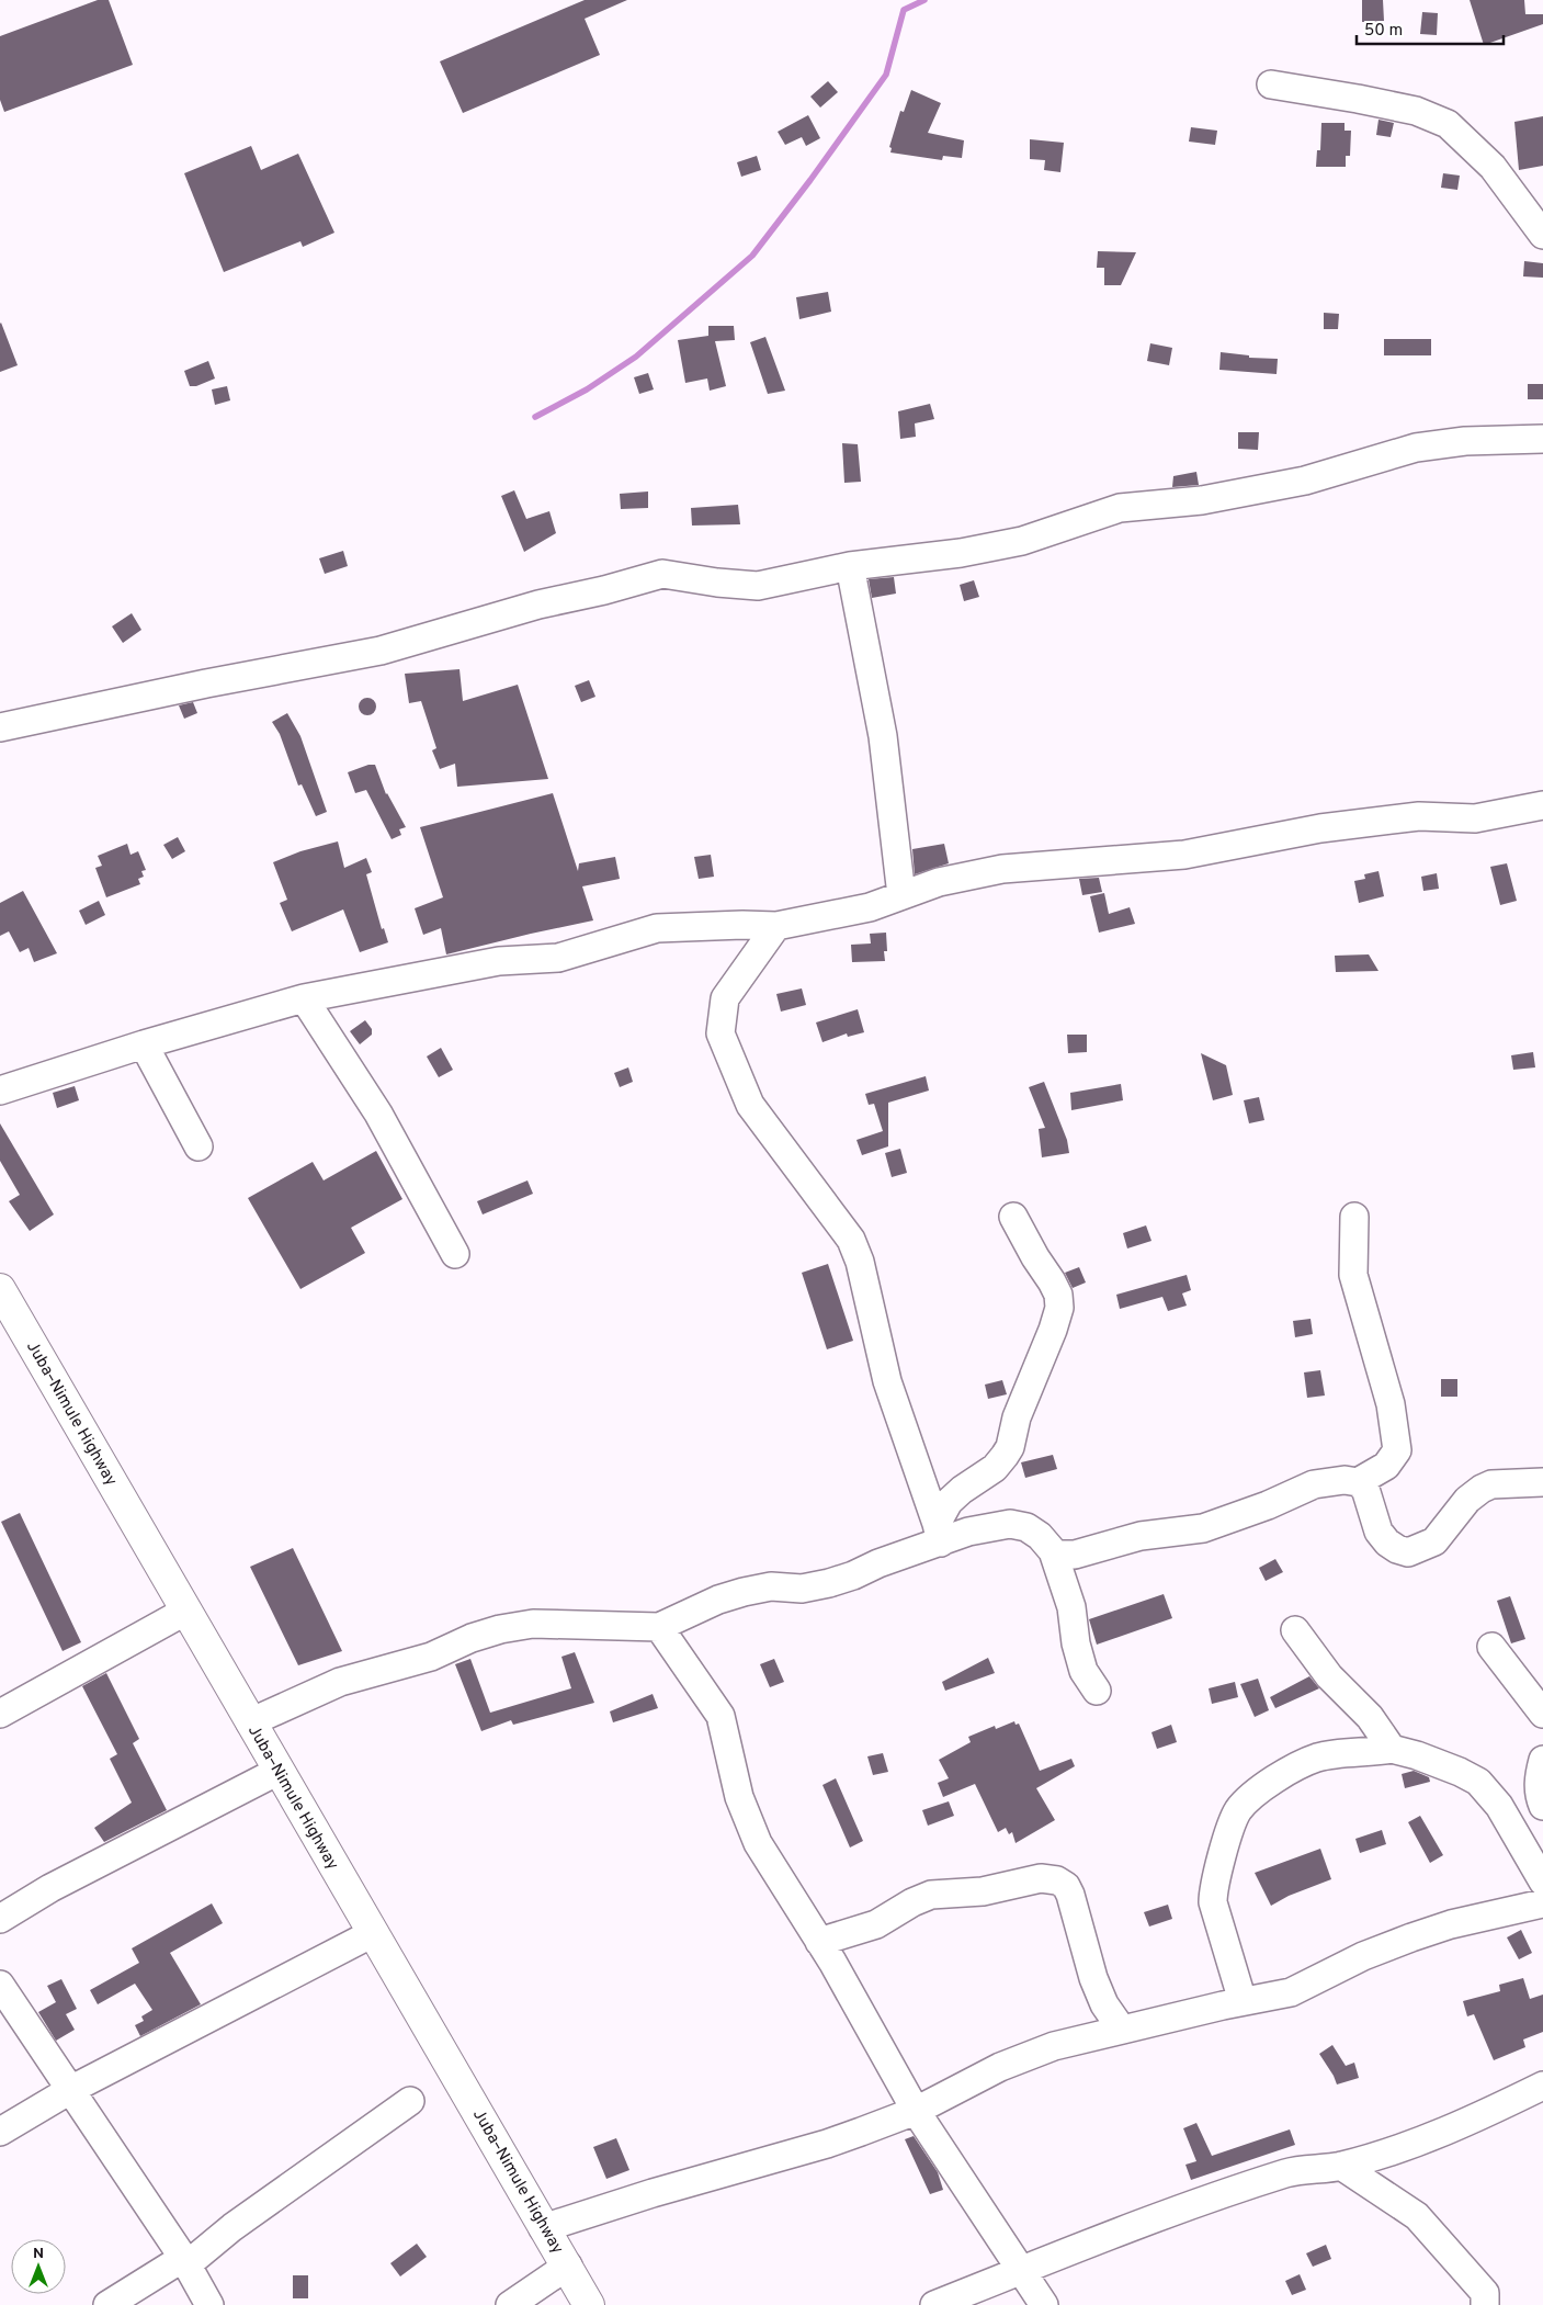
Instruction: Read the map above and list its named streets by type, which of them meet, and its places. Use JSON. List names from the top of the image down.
{
  "streets": {
    "main road": ["Juba–Nimule Highway"]
  },
  "scale_bar": "50 m",
  "north": "top"
}
